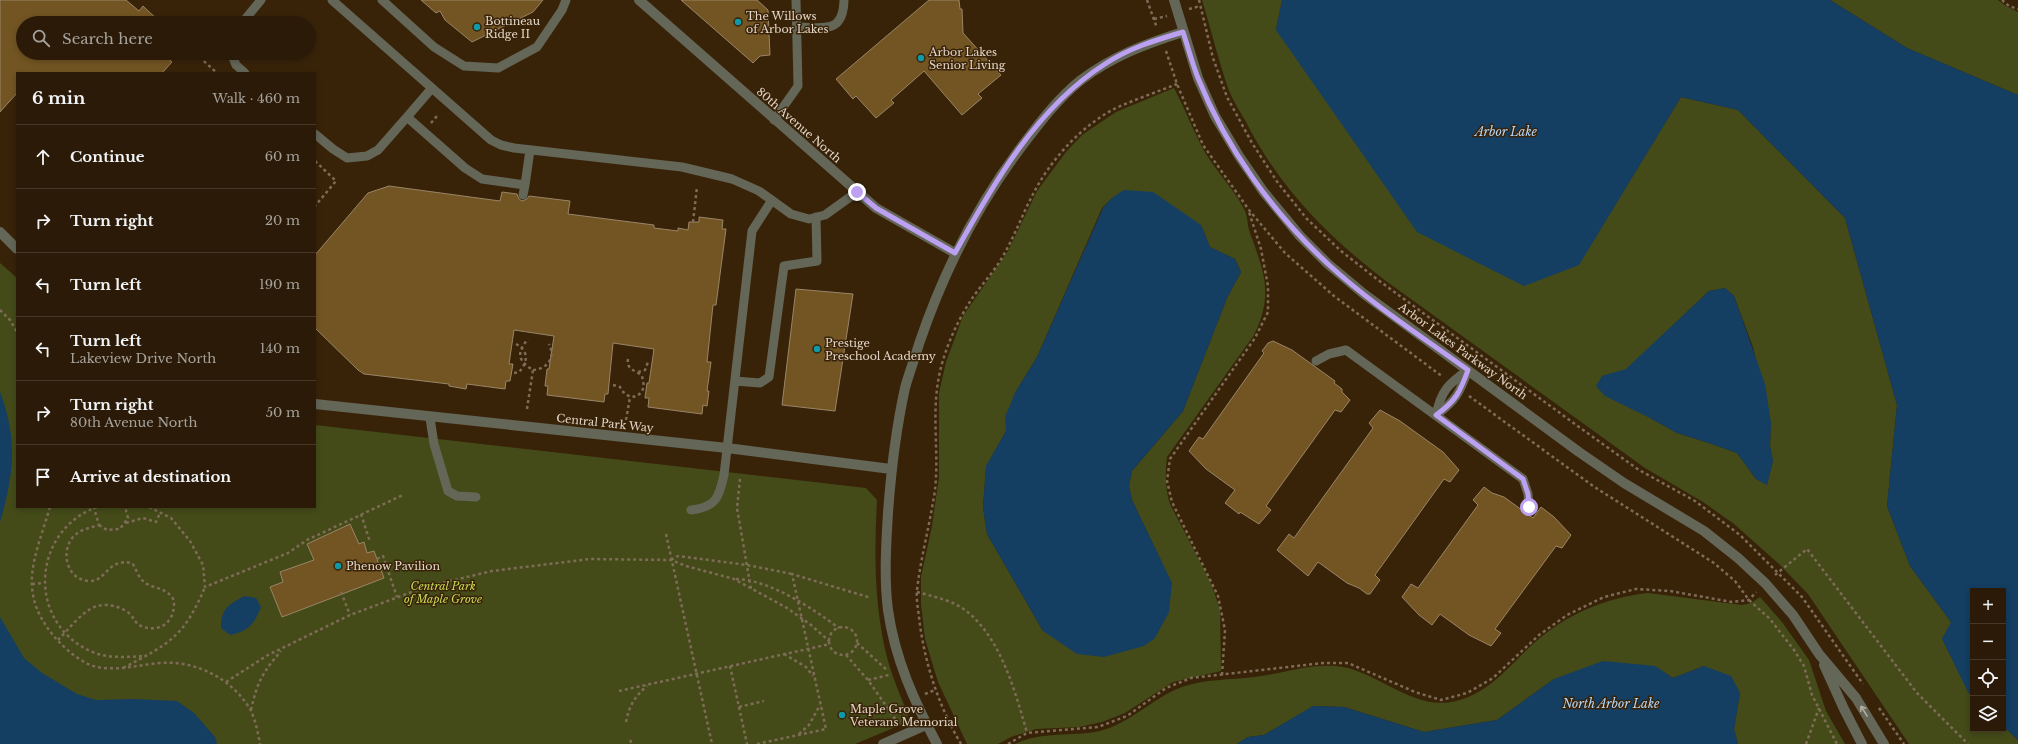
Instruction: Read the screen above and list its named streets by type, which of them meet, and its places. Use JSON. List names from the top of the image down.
{
  "streets": {
    "street": ["80th Avenue North", "Arbor Lakes Parkway North", "Central Park Way"]
  },
  "water": ["Arbor Lake", "North Arbor Lake"],
  "parks": ["Central Park of Maple Grove"],
  "places": [
    "The Willows of Arbor Lakes",
    "Bottineau Ridge II",
    "Arbor Lakes Senior Living",
    "Prestige Preschool Academy",
    "Phenow Pavilion",
    "Maple Grove Veterans Memorial"
  ],
  "page": {
    "search": "Search here",
    "heading": ["6 min", "Walk · 460 m"],
    "list": [
      ["Continue", "60 m"],
      ["Turn right", "20 m"],
      ["Turn left", "190 m"],
      ["Turn left", "Lakeview Drive North", "140 m"],
      ["Turn right", "80th Avenue North", "50 m"],
      "Arrive at destination"
    ],
    "map_buttons": ["+", "−"]
  }
}
